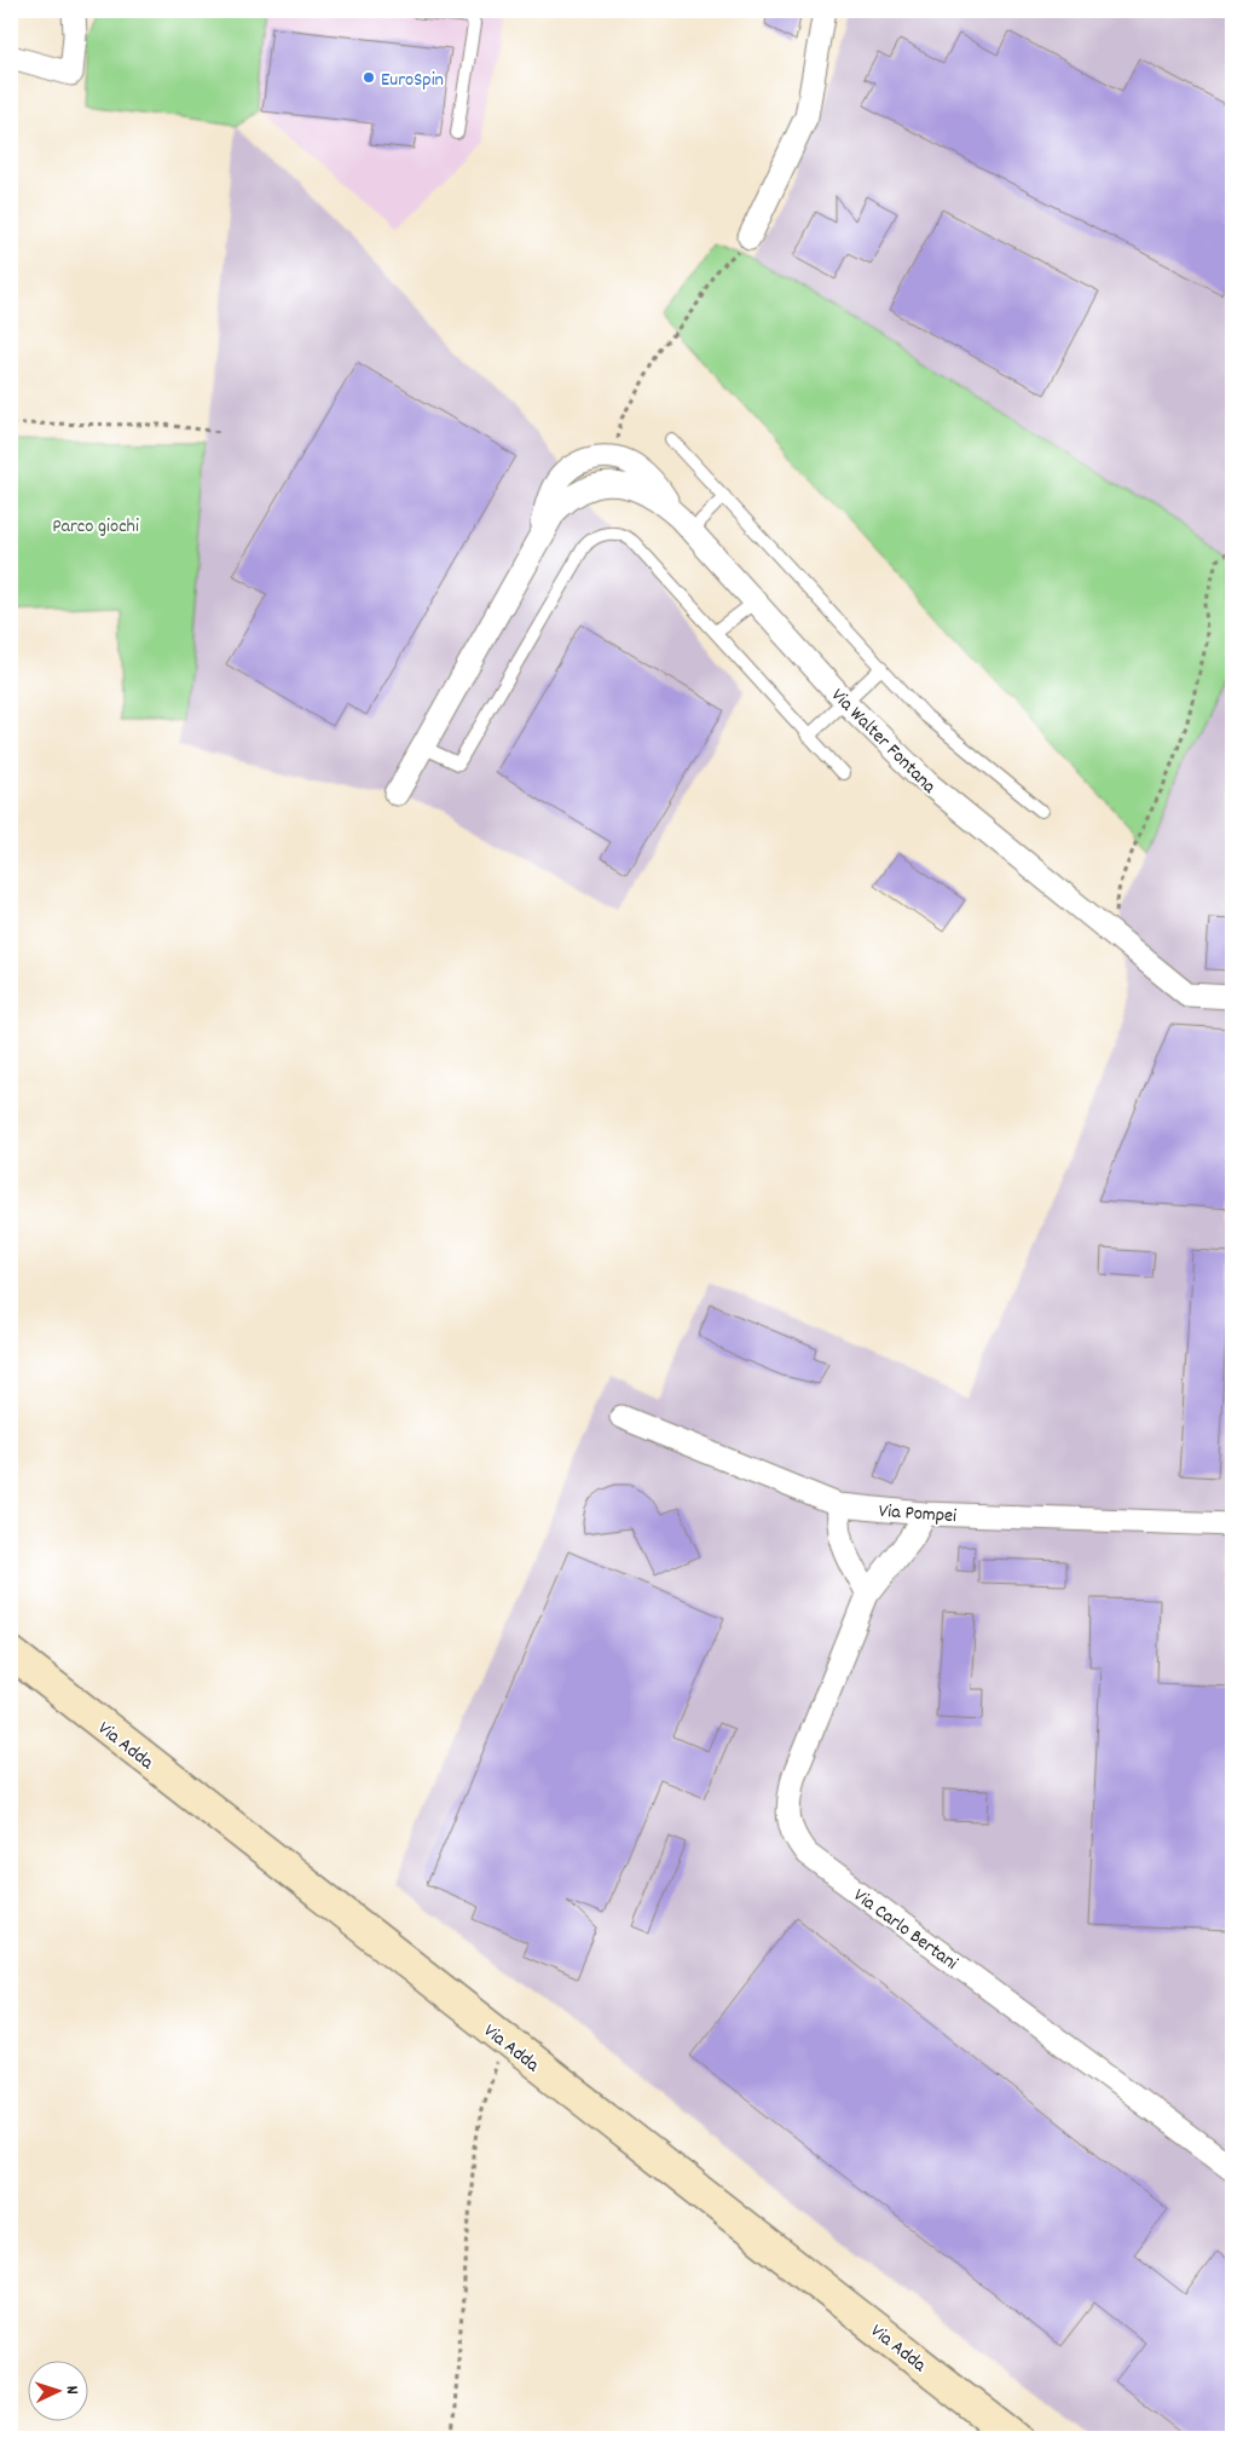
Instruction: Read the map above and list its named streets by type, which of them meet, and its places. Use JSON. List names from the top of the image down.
{
  "streets": {
    "main road": ["Via Adda"],
    "street": ["Via Walter Fontana", "Via Pompei", "Via Carlo Bertani"]
  },
  "crossings": [
    ["Via Pompei", "Via Carlo Bertani"]
  ],
  "parks": ["Parco giochi"],
  "places": ["EuroSpin"],
  "north": "right"
}
